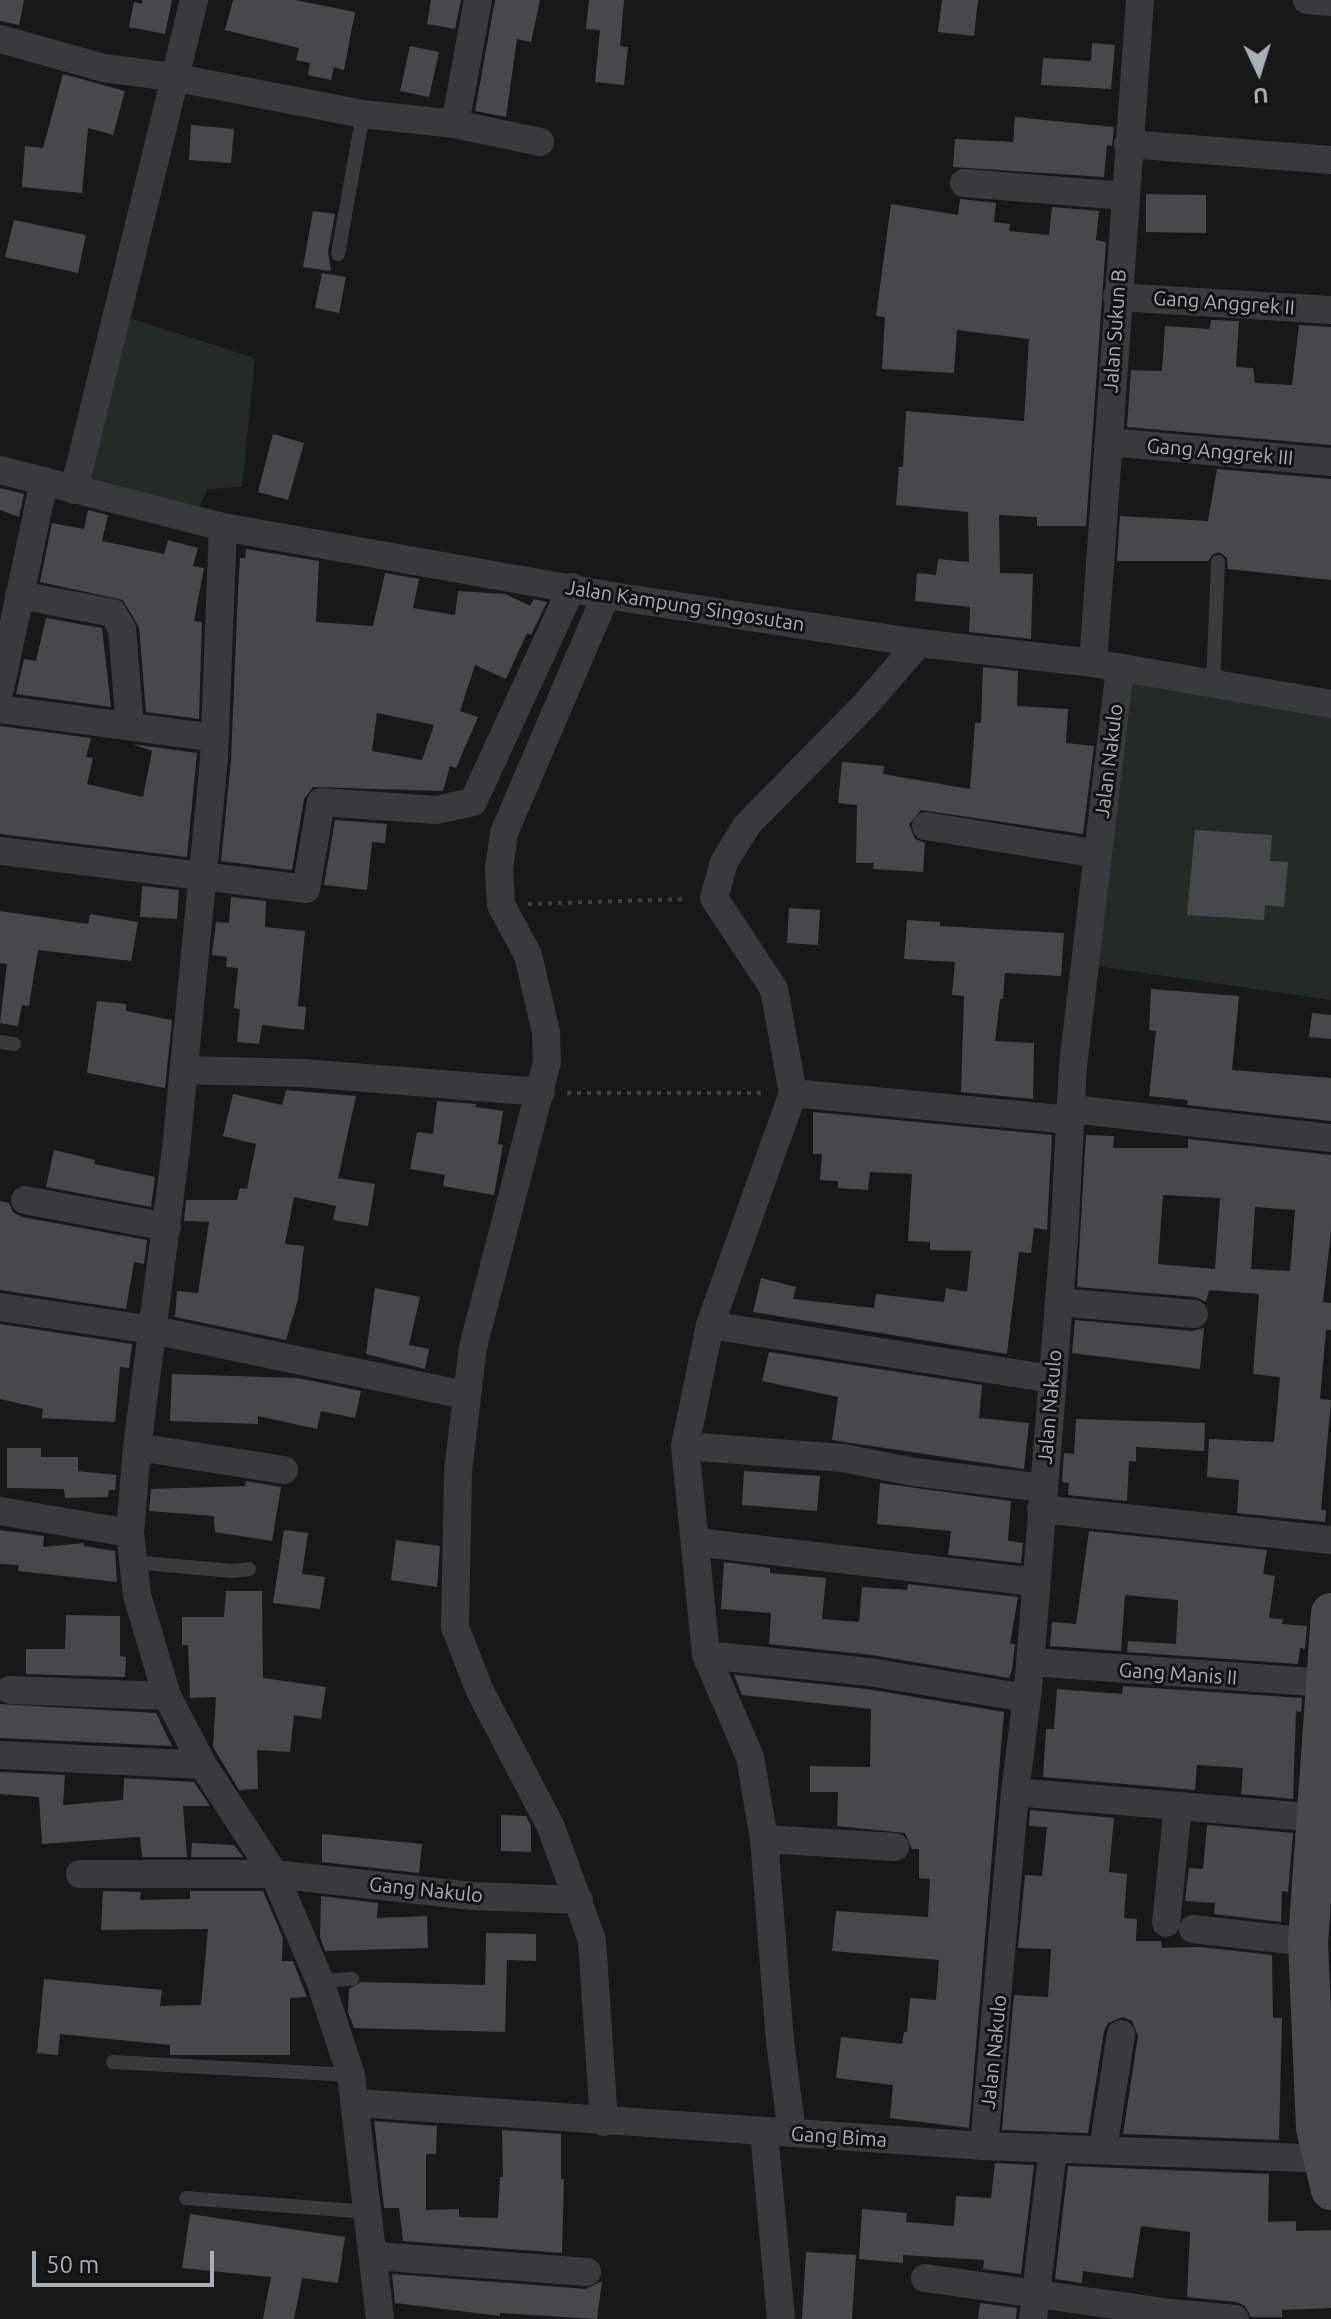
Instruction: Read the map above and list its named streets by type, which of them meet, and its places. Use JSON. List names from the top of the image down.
{
  "streets": {
    "street": [
      "Gang Anggrek II",
      "Jalan Sukun B",
      "Gang Anggrek III",
      "Jalan Kampung Singosutan",
      "Jalan Nakulo",
      "Gang Manis II",
      "Gang Nakulo",
      "Gang Bima"
    ]
  },
  "crossings": [
    ["Gang Anggrek II", "Jalan Sukun B"],
    ["Jalan Sukun B", "Gang Anggrek III"],
    ["Jalan Sukun B", "Jalan Kampung Singosutan"],
    ["Jalan Sukun B", "Jalan Nakulo"],
    ["Jalan Kampung Singosutan", "Jalan Nakulo"],
    ["Jalan Nakulo", "Gang Manis II"],
    ["Jalan Nakulo", "Gang Bima"]
  ],
  "scale_bar": "50 m",
  "north": "bottom"
}
